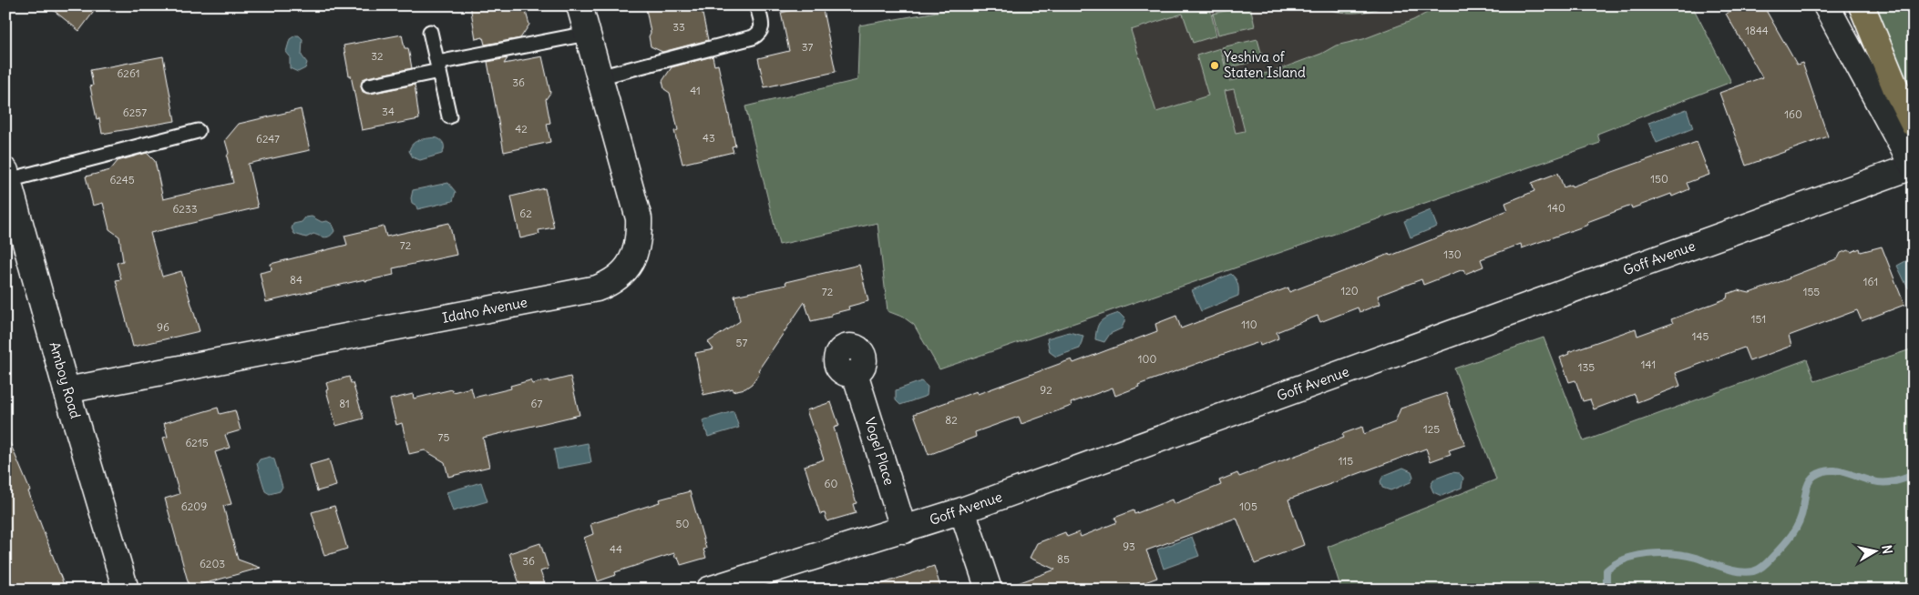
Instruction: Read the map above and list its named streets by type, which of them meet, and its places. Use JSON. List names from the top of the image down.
{
  "streets": {
    "street": [
      "Goff Avenue",
      "Idaho Avenue",
      "Amboy Road",
      "Vogel Place"
    ]
  },
  "crossings": [
    ["Goff Avenue", "Vogel Place"],
    ["Idaho Avenue", "Amboy Road"]
  ],
  "places": ["Yeshiva of Staten Island"],
  "house_numbers": [
    "33",
    "1844",
    "37",
    "32",
    "6261",
    "36",
    "41",
    "34",
    "6257",
    "160",
    "42",
    "43",
    "6247",
    "150",
    "6245",
    "140",
    "6233",
    "62",
    "72",
    "130",
    "84",
    "161",
    "120",
    "72",
    "155",
    "151",
    "110",
    "96",
    "145",
    "57",
    "100",
    "141",
    "135",
    "92",
    "81",
    "67",
    "82",
    "125",
    "75",
    "6215",
    "115",
    "60",
    "6209",
    "105",
    "50",
    "93",
    "44",
    "85",
    "36",
    "6203"
  ],
  "north": "right"
}
